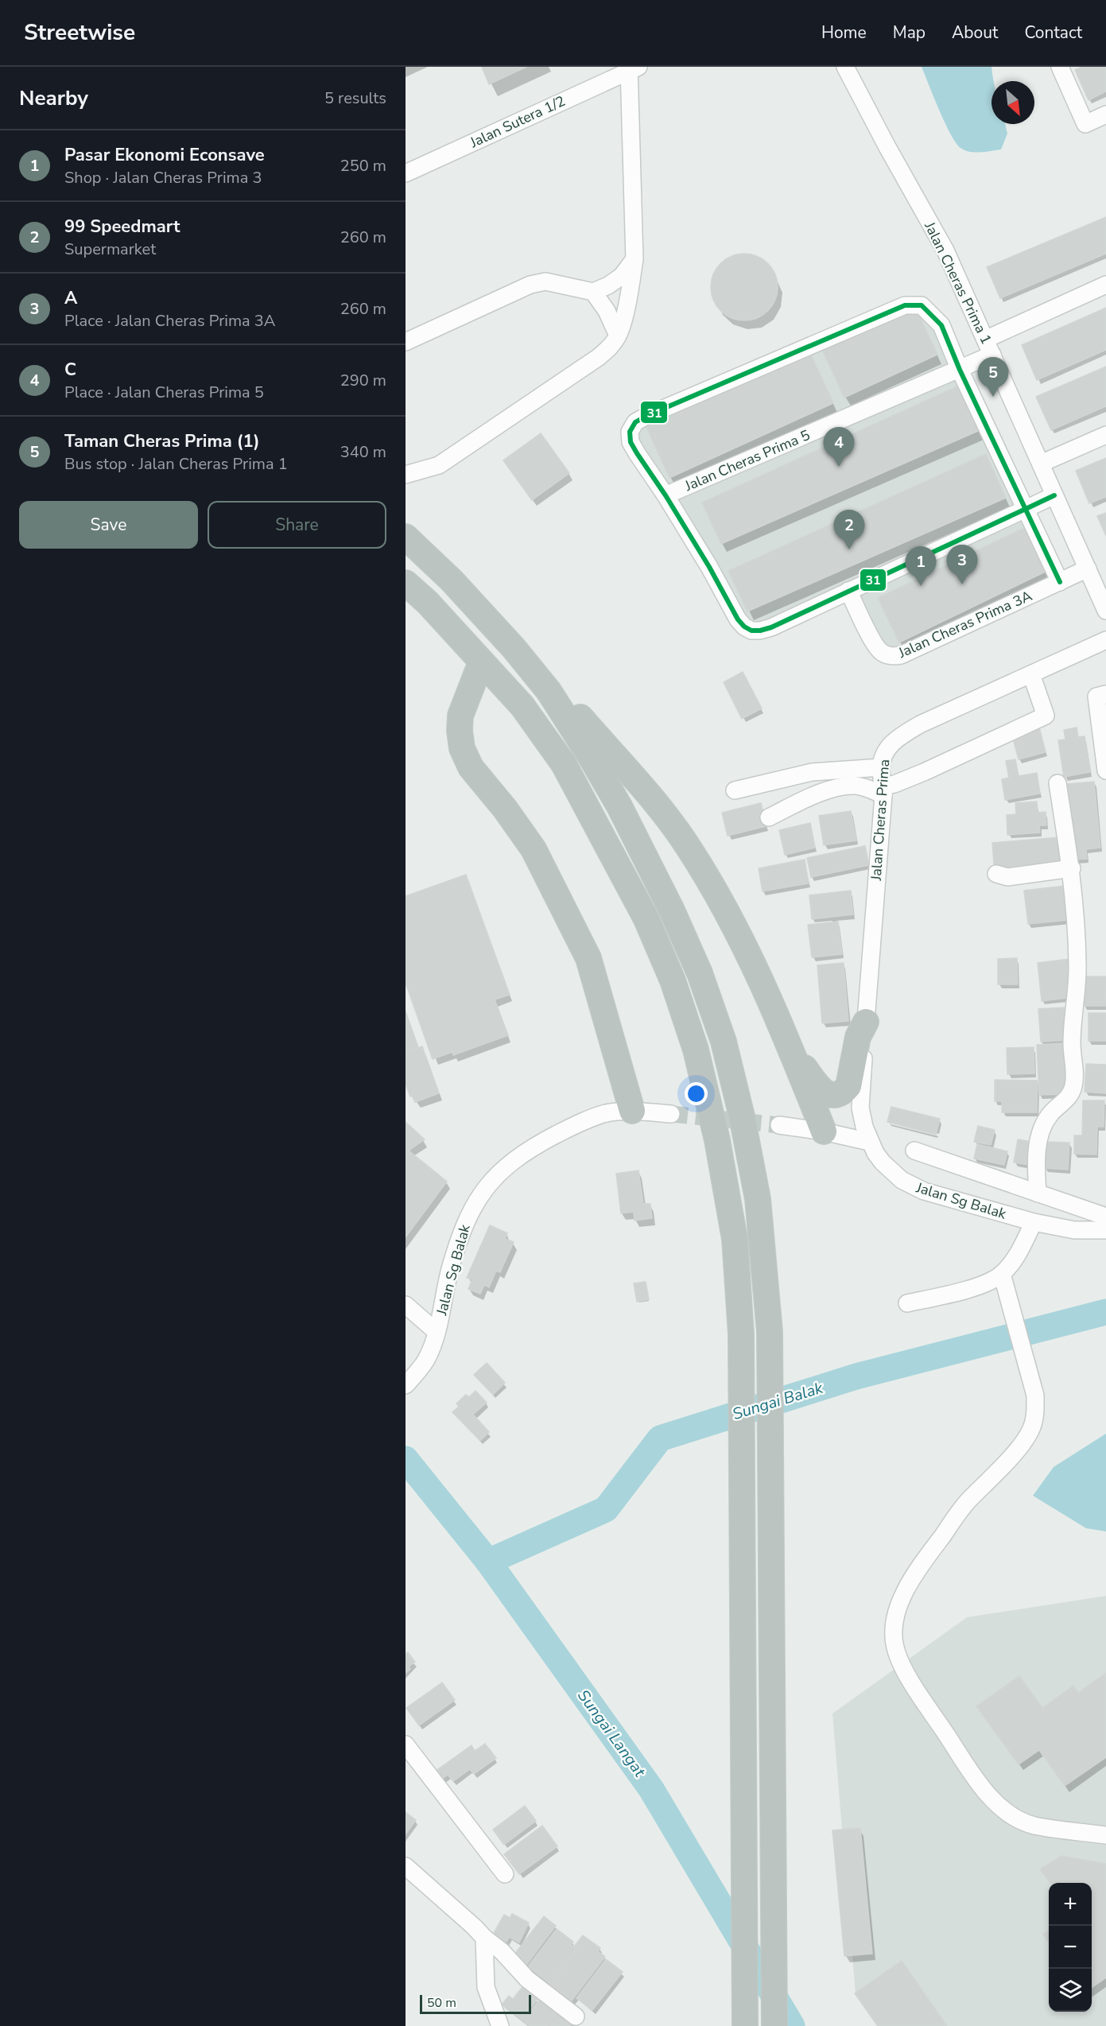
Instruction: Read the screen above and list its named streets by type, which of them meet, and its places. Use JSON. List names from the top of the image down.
{
  "streets": {
    "street": [
      "Jalan Sutera 1/2",
      "Jalan Cheras Prima 1",
      "Jalan Cheras Prima 5",
      "Jalan Cheras Prima 3A",
      "Jalan Cheras Prima",
      "Jalan Sg Balak"
    ]
  },
  "crossings": [
    ["Jalan Cheras Prima 1", "Jalan Cheras Prima 5"],
    ["Jalan Cheras Prima", "Jalan Sg Balak"]
  ],
  "water": ["Sungai Balak", "Sungai Langat"],
  "lines": ["transit line 31"],
  "scale_bar": "50 m",
  "north": "bottom right",
  "page": {
    "header": "Streetwise",
    "nav": [
      "Home",
      "Map",
      "About",
      "Contact"
    ],
    "heading": ["Nearby", "5 results"],
    "list": [
      {
        "mark": "1",
        "name": "Pasar Ekonomi Econsave",
        "note": "Shop · Jalan Cheras Prima 3",
        "value": "250 m"
      },
      {
        "mark": "2",
        "name": "99 Speedmart",
        "note": "Supermarket",
        "value": "260 m"
      },
      {
        "mark": "3",
        "name": "A",
        "note": "Place · Jalan Cheras Prima 3A",
        "value": "260 m"
      },
      {
        "mark": "4",
        "name": "C",
        "note": "Place · Jalan Cheras Prima 5",
        "value": "290 m"
      },
      {
        "mark": "5",
        "name": "Taman Cheras Prima (1)",
        "note": "Bus stop · Jalan Cheras Prima 1",
        "value": "340 m"
      }
    ],
    "pins": [
      "5",
      "4",
      "2",
      "3",
      "1"
    ],
    "buttons": ["Save", "Share"],
    "map_buttons": ["+", "−"],
    "scale": "50 m"
  }
}
